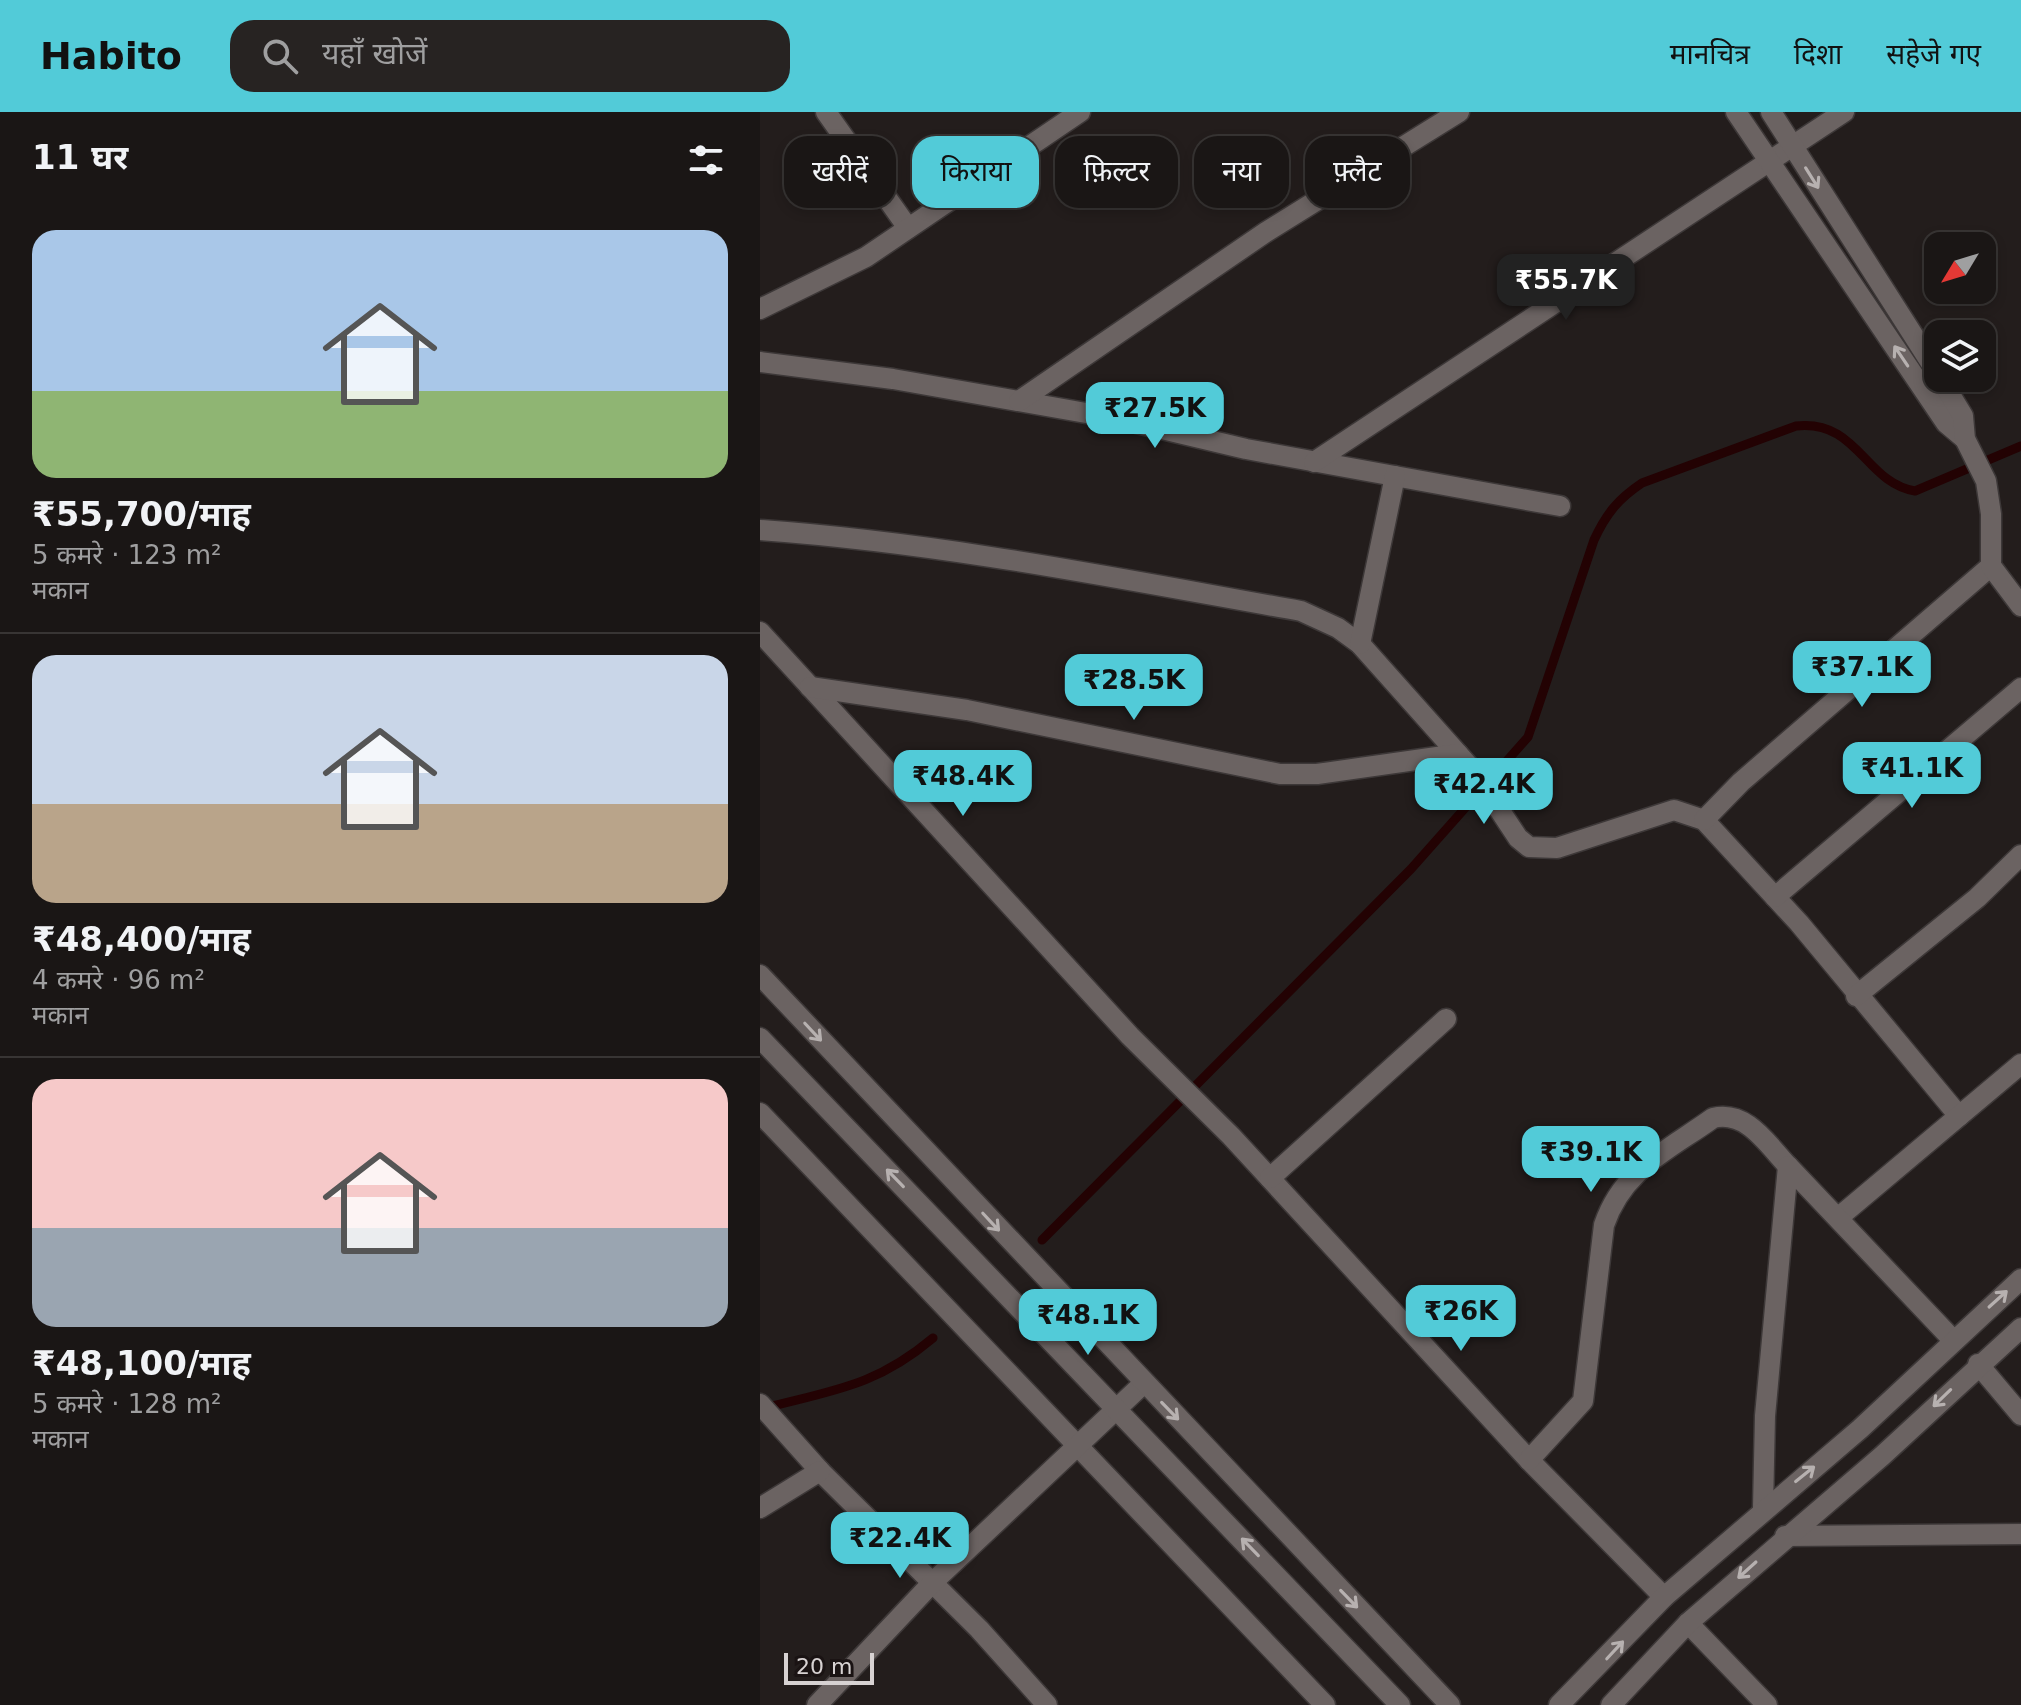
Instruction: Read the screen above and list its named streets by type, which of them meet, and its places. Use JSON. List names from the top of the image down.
{
  "scale_bar": "20 m",
  "north": "bottom left",
  "page": {
    "header": "Habito",
    "search": "यहाँ खोजें",
    "nav": ["मानचित्र", "दिशा", "सहेजे गए"],
    "heading": "11 घर",
    "chip": [
      "खरीदें",
      "किराया",
      "फ़िल्टर",
      "नया",
      "फ़्लैट"
    ],
    "list": [
      {
        "name": "₹55,700/माह",
        "note": "5 कमरे · 123 m² · मकान"
      },
      {
        "name": "₹48,400/माह",
        "note": "4 कमरे · 96 m² · मकान"
      },
      {
        "name": "₹48,100/माह",
        "note": "5 कमरे · 128 m² · मकान"
      }
    ],
    "price": [
      "₹55.7K",
      "₹27.5K",
      "₹37.1K",
      "₹28.5K",
      "₹41.1K",
      "₹48.4K",
      "₹42.4K",
      "₹39.1K",
      "₹26K",
      "₹48.1K",
      "₹22.4K"
    ],
    "scale": "20 m"
  }
}
